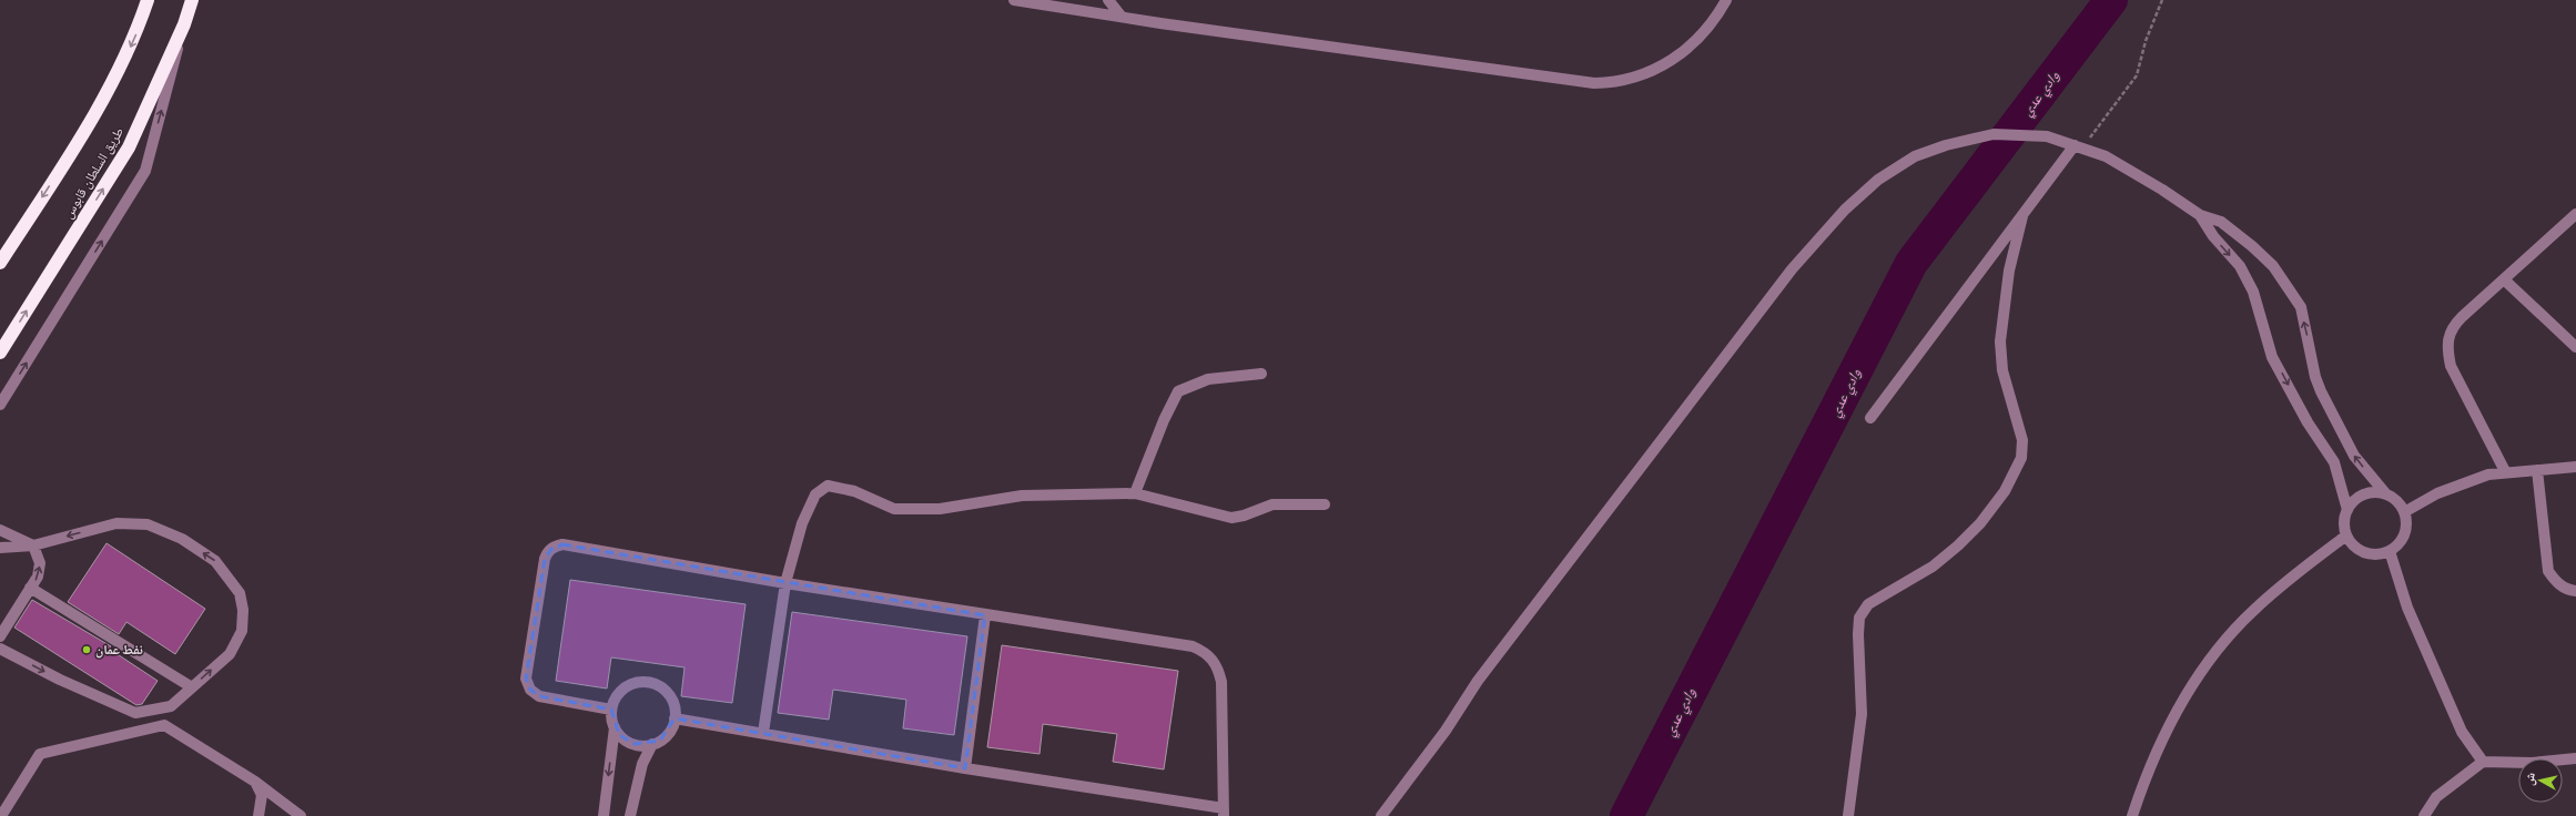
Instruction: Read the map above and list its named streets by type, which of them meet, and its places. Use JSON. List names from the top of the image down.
{
  "streets": {
    "highway": ["طريق السلطان قابوس"]
  },
  "water": ["وادي عدي"],
  "places": ["نفط عمان"],
  "north": "left"
}
